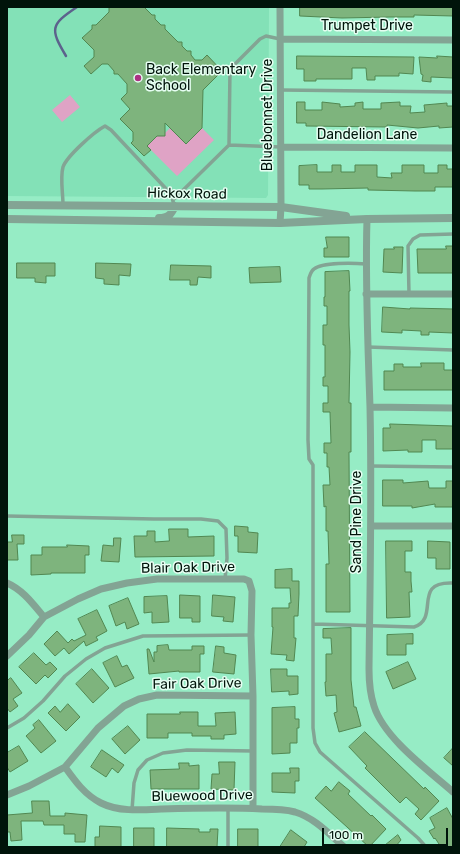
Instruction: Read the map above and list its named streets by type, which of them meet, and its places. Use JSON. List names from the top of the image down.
{
  "streets": {
    "street": [
      "Trumpet Drive",
      "Bluebonnet Drive",
      "Dandelion Lane",
      "Hickox Road",
      "Sand Pine Drive",
      "Blair Oak Drive",
      "Fair Oak Drive",
      "Bluewood Drive"
    ]
  },
  "crossings": [
    ["Trumpet Drive", "Bluebonnet Drive"],
    ["Bluebonnet Drive", "Dandelion Lane"],
    ["Bluebonnet Drive", "Hickox Road"],
    ["Hickox Road", "Sand Pine Drive"],
    ["Fair Oak Drive", "Bluewood Drive"]
  ],
  "places": ["Back Elementary School"],
  "scale_bar": "100 m"
}
